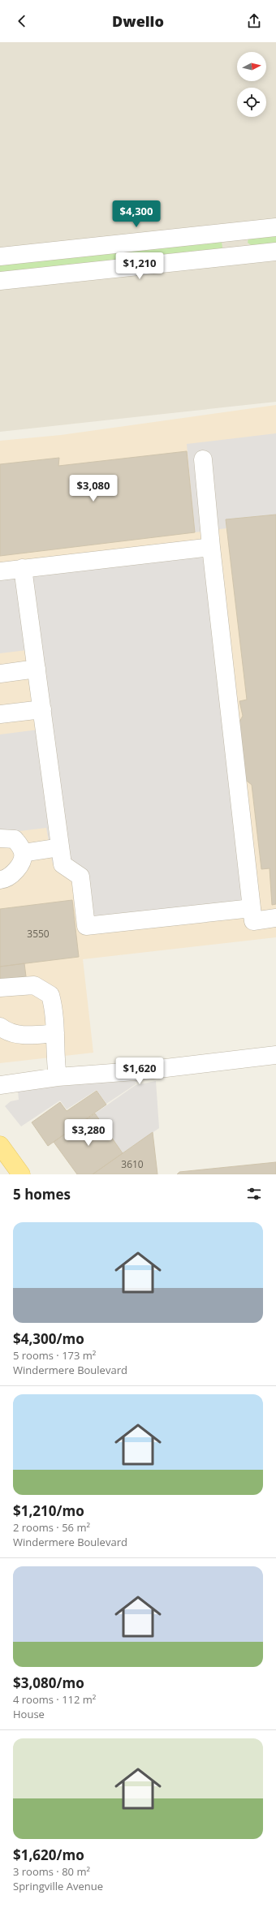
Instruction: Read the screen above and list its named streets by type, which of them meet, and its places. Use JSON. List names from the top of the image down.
{
  "house_numbers": ["3550", "3610"],
  "north": "right",
  "page": {
    "header": "Dwello",
    "price": [
      "$4,300",
      "$1,210",
      "$3,080",
      "$1,620",
      "$3,280"
    ],
    "heading": "5 homes",
    "list": [
      {
        "name": "$4,300/mo",
        "note": "5 rooms · 173 m² · Windermere Boulevard"
      },
      {
        "name": "$1,210/mo",
        "note": "2 rooms · 56 m² · Windermere Boulevard"
      },
      {
        "name": "$3,080/mo",
        "note": "4 rooms · 112 m² · House"
      },
      {
        "name": "$1,620/mo",
        "note": "3 rooms · 80 m² · Springville Avenue"
      }
    ]
  }
}
